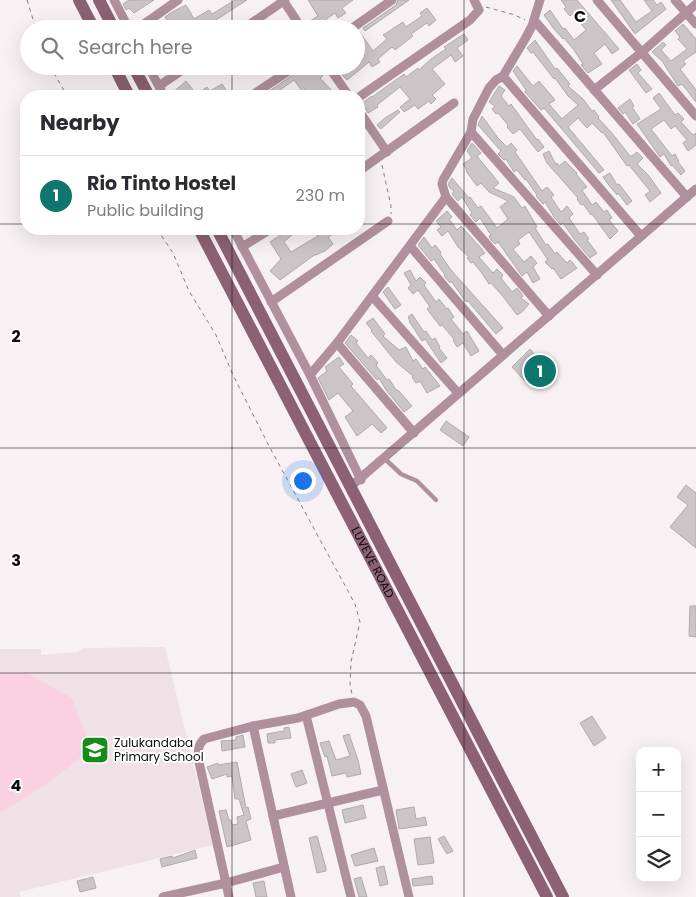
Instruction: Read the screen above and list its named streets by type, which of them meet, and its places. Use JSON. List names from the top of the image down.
{
  "streets": {
    "street": ["LUVEVE ROAD"]
  },
  "places": {
    "school or university": ["Zulukandaba Primary School"]
  },
  "page": {
    "search": "Search here",
    "heading": "Nearby",
    "list": [
      {
        "mark": "1",
        "name": "Rio Tinto Hostel",
        "note": "Public building",
        "value": "230 m"
      }
    ],
    "pins": "1",
    "map_buttons": ["+", "−"]
  },
  "grid": {
    "columns": ["C"],
    "rows": ["2", "3", "4"]
  }
}
